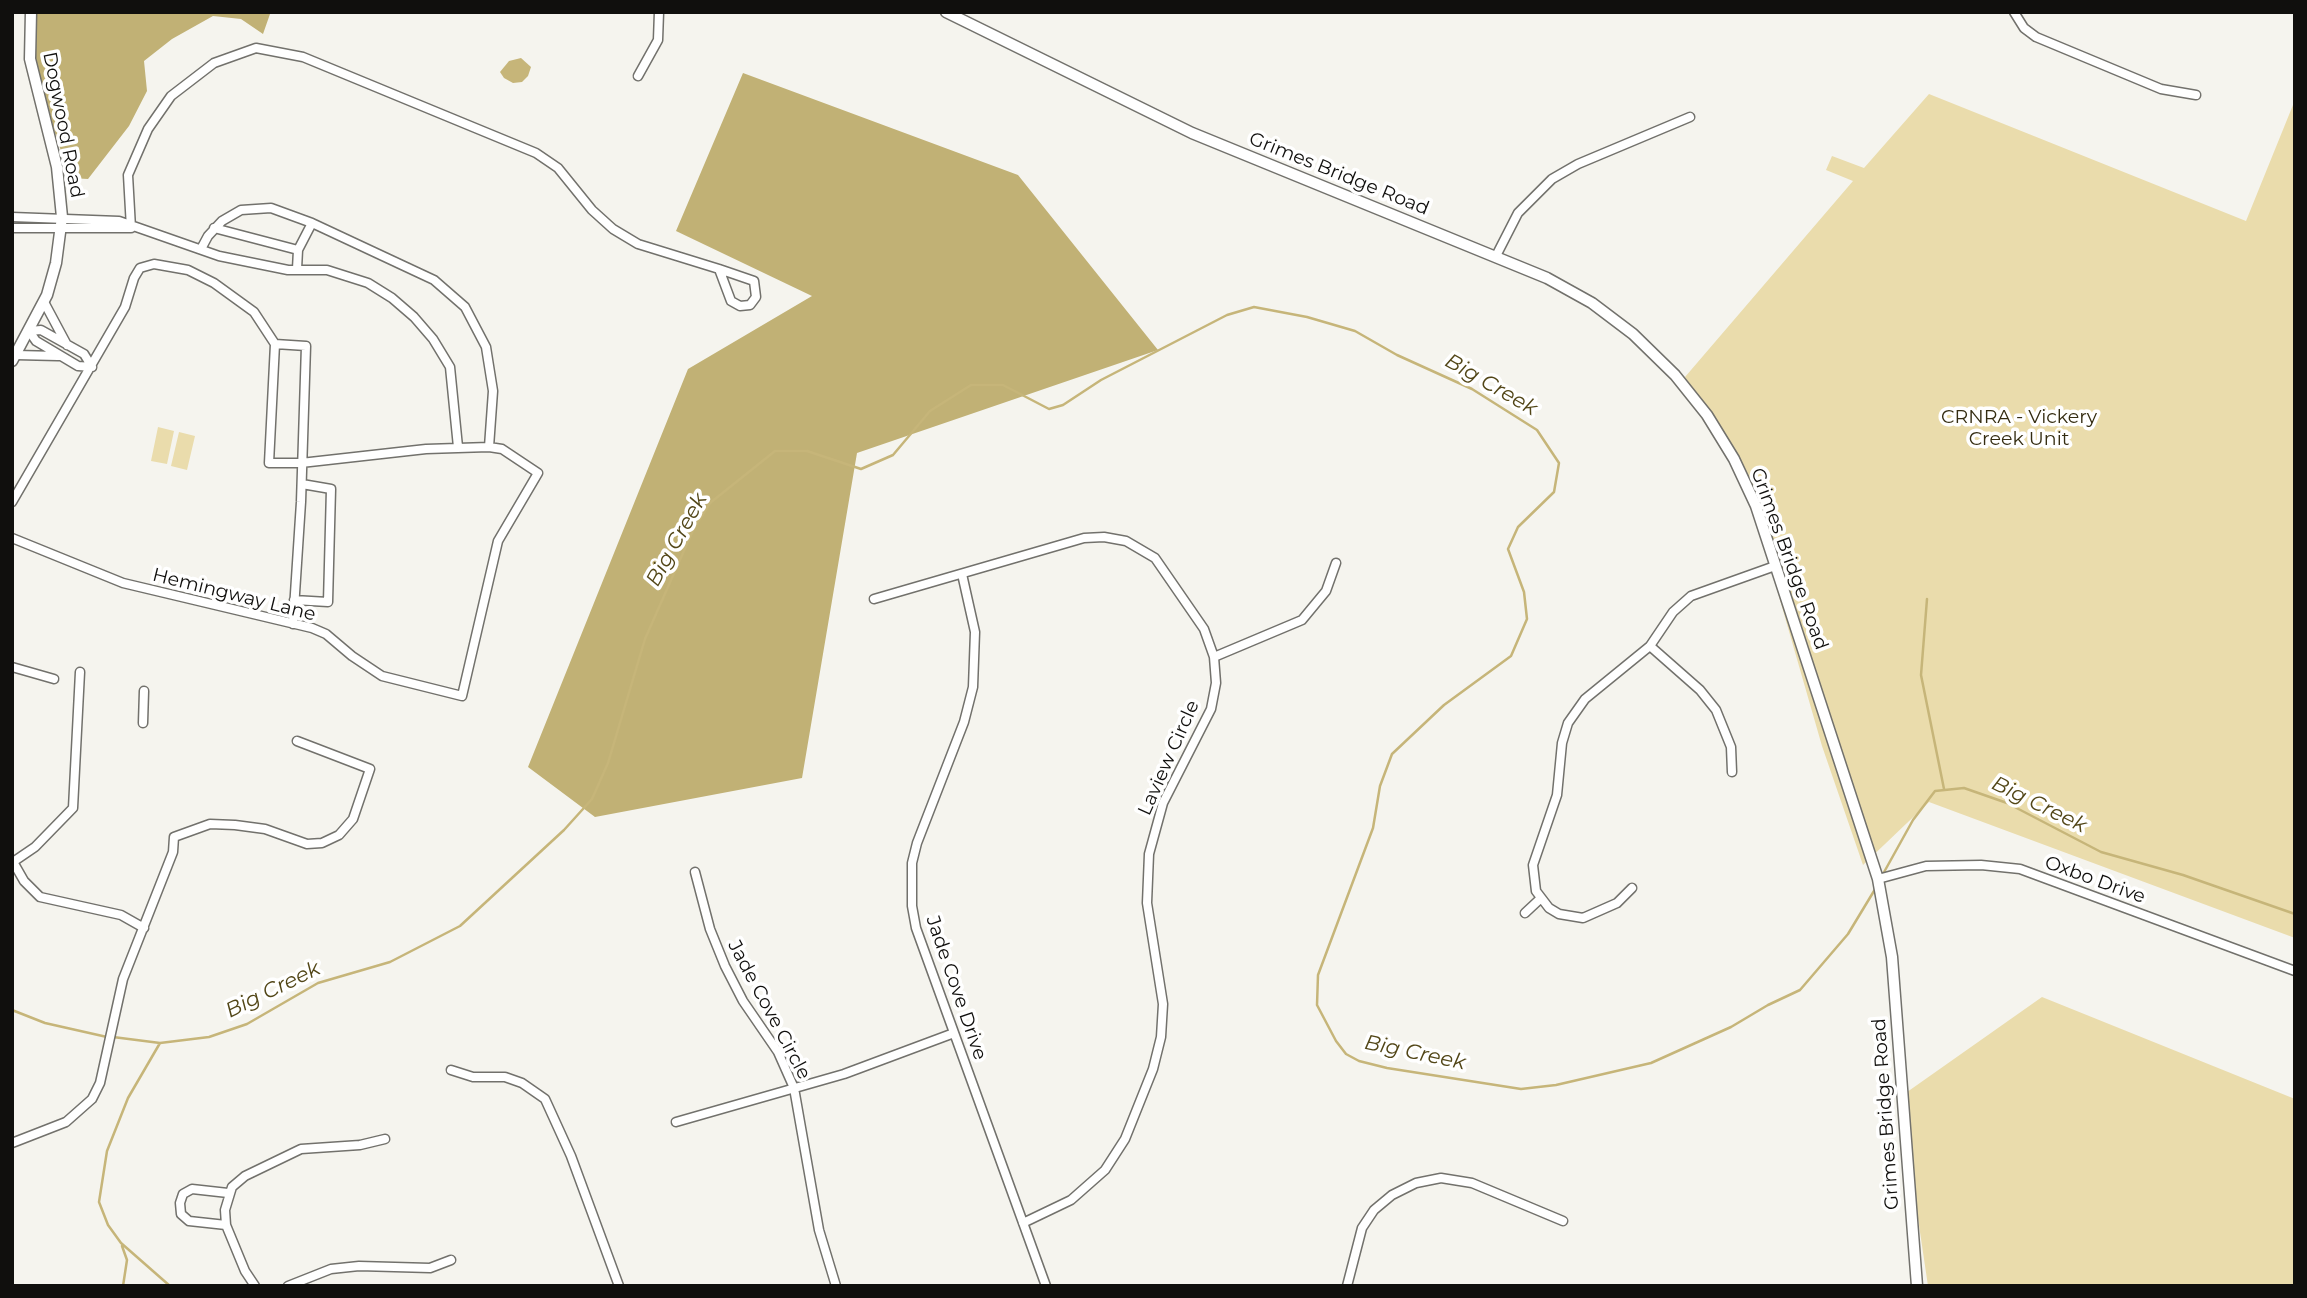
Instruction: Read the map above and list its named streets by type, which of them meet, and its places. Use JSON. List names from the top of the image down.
{
  "streets": {
    "street": [
      "Dogwood Road",
      "Grimes Bridge Road",
      "Hemingway Lane",
      "Laview Circle",
      "Oxbo Drive",
      "Jade Cove Drive",
      "Jade Cove Circle"
    ]
  },
  "crossings": [
    ["Grimes Bridge Road", "Oxbo Drive"],
    ["Laview Circle", "Jade Cove Drive"]
  ],
  "water": ["Big Creek"],
  "parks": ["CRNRA - Vickery Creek Unit"]
}
